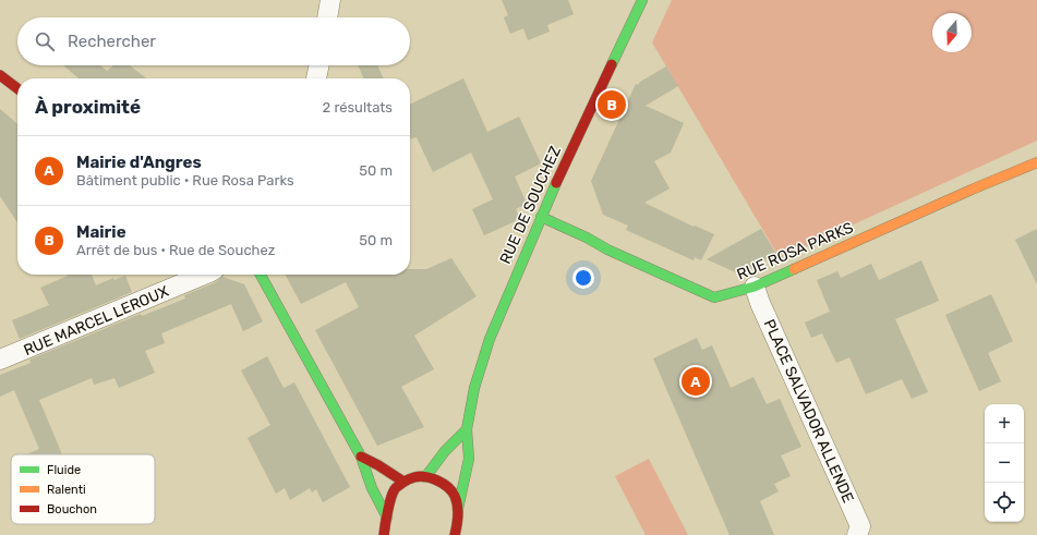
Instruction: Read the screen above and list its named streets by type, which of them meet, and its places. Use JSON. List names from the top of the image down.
{
  "streets": {
    "main road": ["RUE DE SOUCHEZ", "RUE ROSA PARKS"],
    "street": ["RUE MARCEL LEROUX", "PLACE SALVADOR ALLENDE"]
  },
  "crossings": [
    ["RUE DE SOUCHEZ", "RUE ROSA PARKS"],
    ["RUE ROSA PARKS", "PLACE SALVADOR ALLENDE"]
  ],
  "legend": ["Fluide", "Ralenti", "Bouchon"],
  "north": "bottom",
  "page": {
    "search": "Rechercher",
    "heading": ["À proximité", "2 résultats"],
    "pins": ["B", "A"],
    "list": [
      {
        "mark": "A",
        "name": "Mairie d'Angres",
        "note": "Bâtiment public · Rue Rosa Parks",
        "value": "50 m"
      },
      {
        "mark": "B",
        "name": "Mairie",
        "note": "Arrêt de bus · Rue de Souchez",
        "value": "50 m"
      }
    ],
    "map_buttons": ["+", "−"]
  }
}
